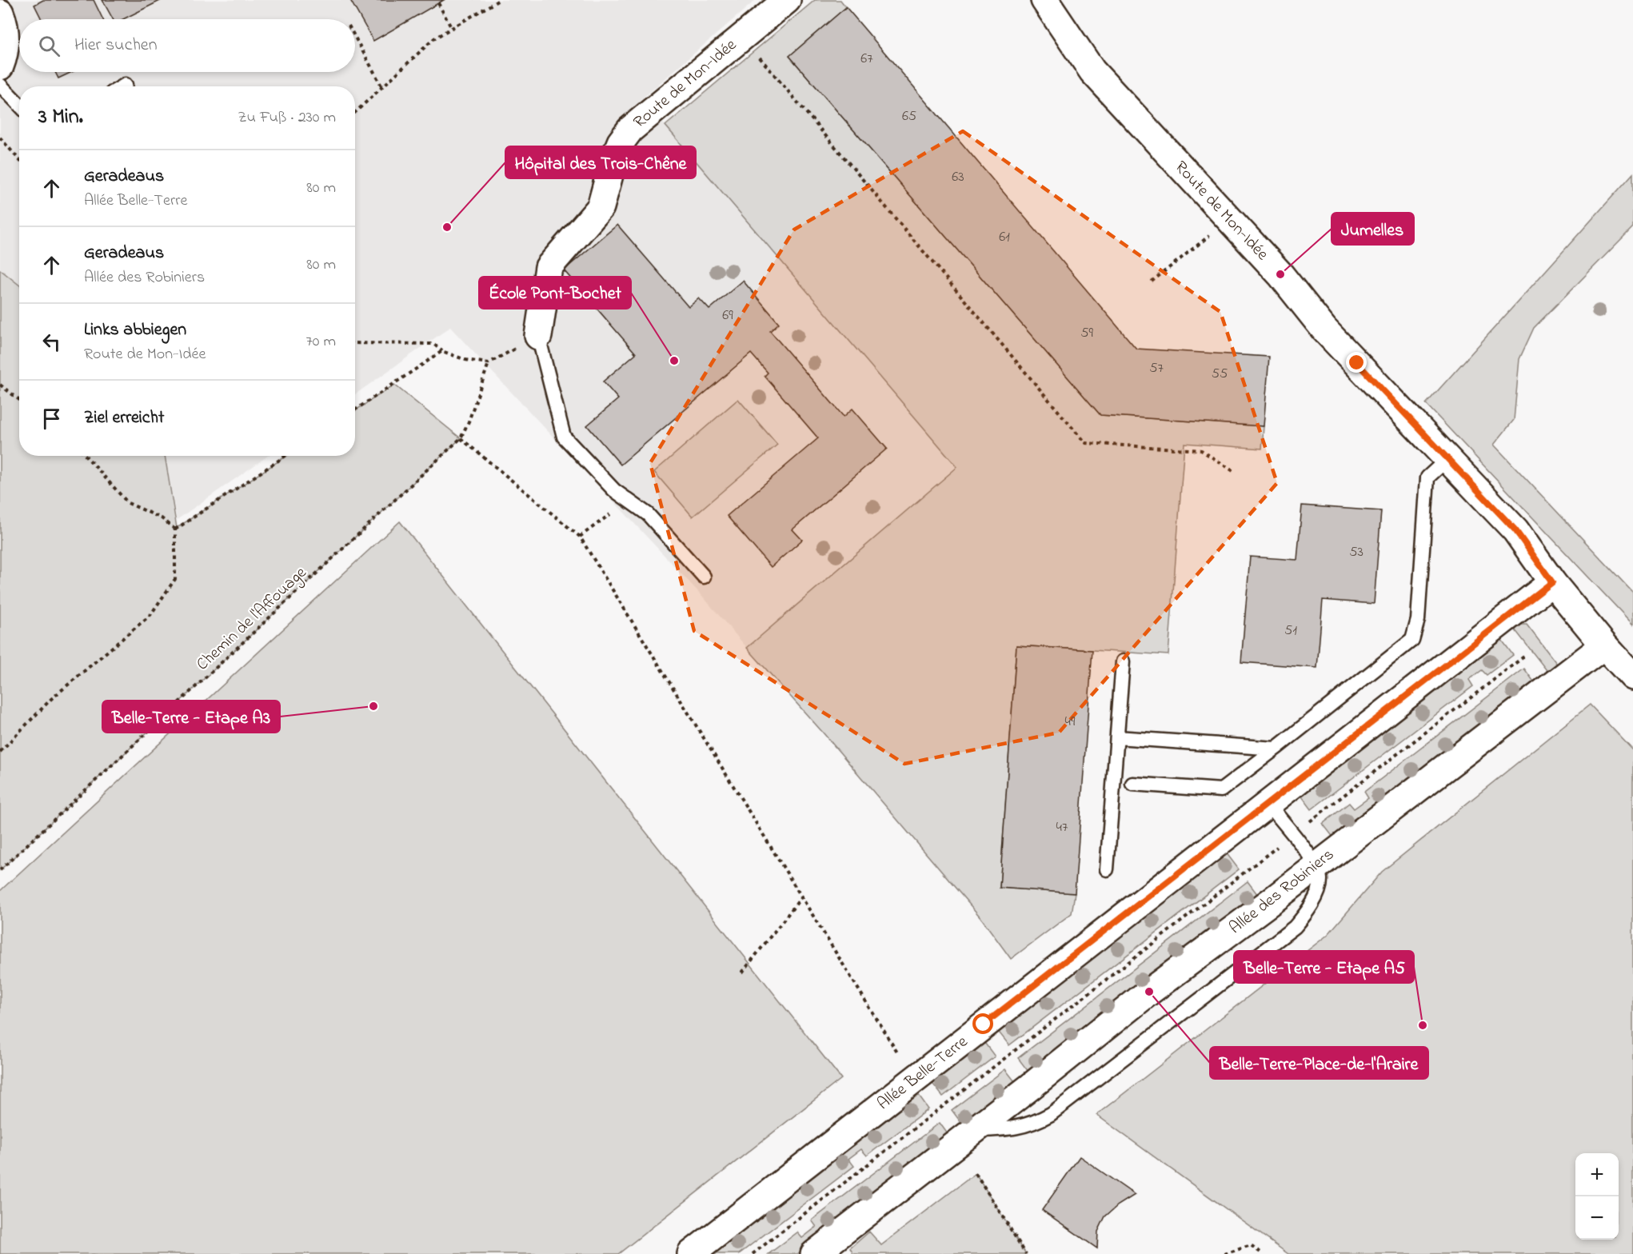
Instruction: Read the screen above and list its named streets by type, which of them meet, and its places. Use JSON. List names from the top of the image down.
{
  "streets": {
    "street": ["Route de Mon-Idée", "Allée des Robiniers", "Allée Belle-Terre"],
    "path": ["Chemin de l'Affouage"]
  },
  "crossings": [
    ["Route de Mon-Idée", "Allée des Robiniers"]
  ],
  "places": [
    "Hôpital des Trois-Chêne",
    "Jumelles",
    "École Pont-Bochet",
    "Belle-Terre - Etape A3",
    "Belle-Terre-Place-de-l'Araire",
    "Belle-Terre - Etape A5"
  ],
  "house_numbers": [
    "67",
    "65",
    "63",
    "61",
    "69",
    "59",
    "57",
    "55",
    "53",
    "51",
    "49",
    "47"
  ],
  "page": {
    "search": "Hier suchen",
    "heading": ["3 Min.", "Zu Fuß · 230 m"],
    "list": [
      ["Geradeaus", "Allée Belle-Terre", "80 m"],
      ["Geradeaus", "Allée des Robiniers", "80 m"],
      ["Links abbiegen", "Route de Mon-Idée", "70 m"],
      "Ziel erreicht"
    ],
    "map_buttons": ["+", "−"]
  }
}
